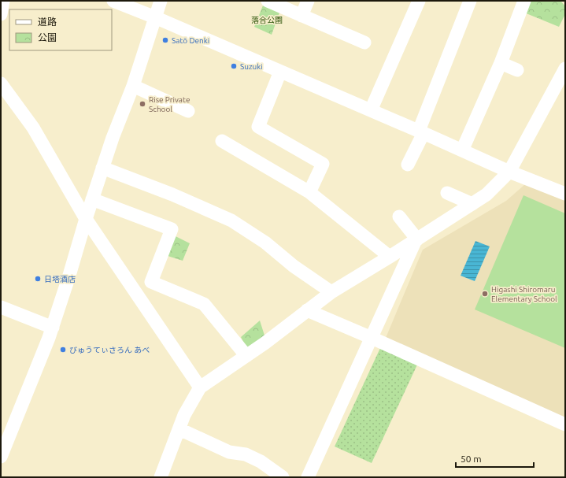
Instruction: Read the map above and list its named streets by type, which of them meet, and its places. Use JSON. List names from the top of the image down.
{
  "parks": ["落合公園"],
  "places": [
    "Satō Denki",
    "Suzuki",
    "Rise Private School",
    "日塔酒店",
    "Higashi Shiromaru Elementary School",
    "びゅうてぃさろん あべ"
  ],
  "legend": ["道路", "公園"],
  "scale_bar": "50 m"
}
